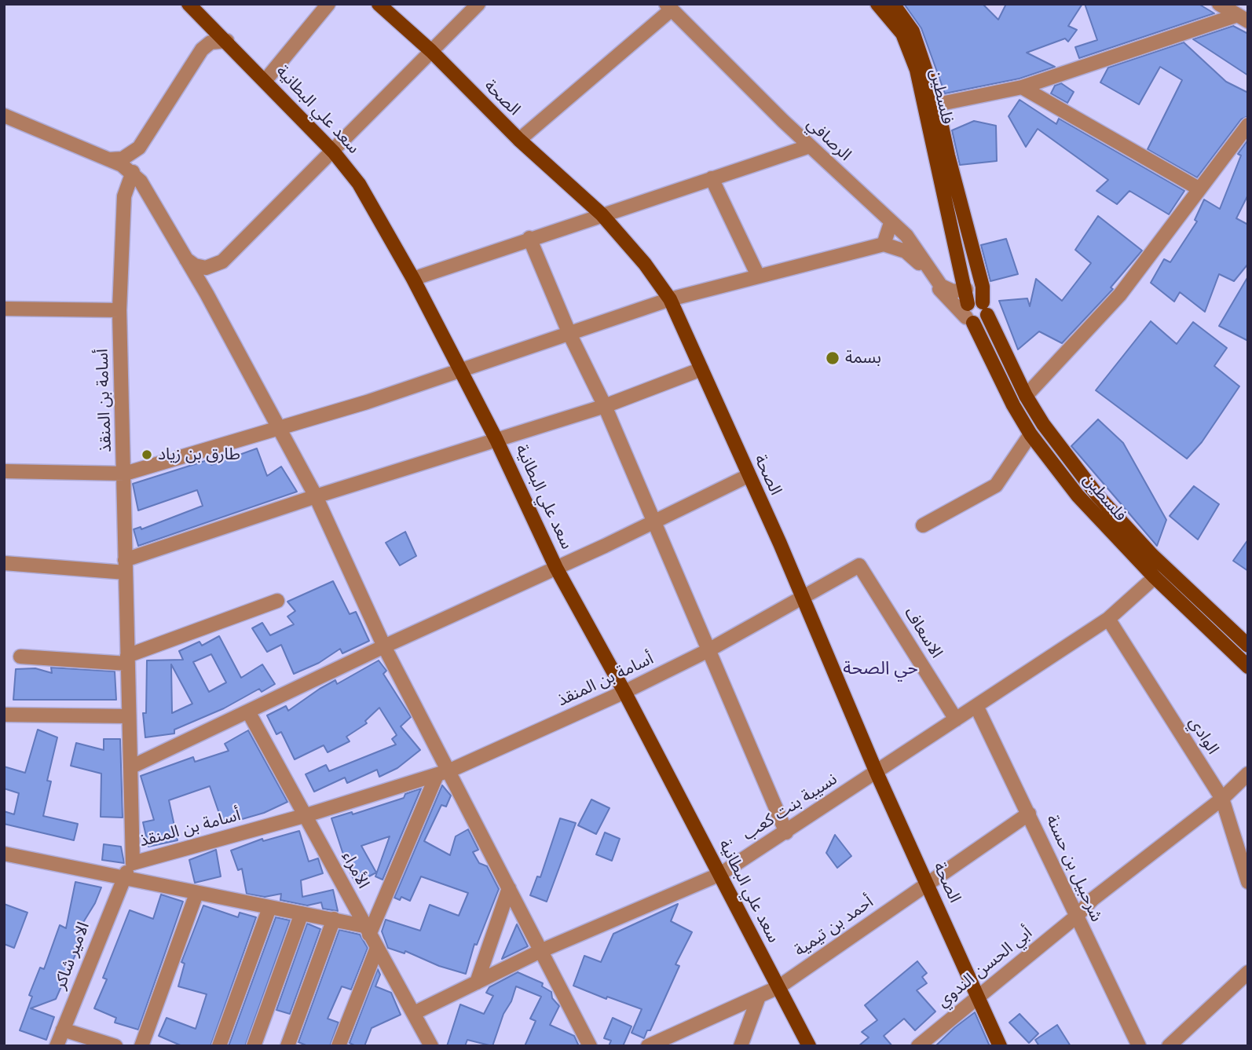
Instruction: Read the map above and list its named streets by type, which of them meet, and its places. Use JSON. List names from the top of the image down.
{
  "streets": {
    "main road": ["فلسطين", "الصحة", "سعد علي البطانية"],
    "street": [
      "الرصافي",
      "أسامة بن المنقذ",
      "الاسعاف",
      "الوادي",
      "نسيبة بنت كعب",
      "شرحبيل بن حسنة",
      "الأمراء",
      "أحمد بن تيمية",
      "الامير شاكر",
      "أبي الحسن الندوي"
    ]
  },
  "crossings": [
    ["فلسطين", "الرصافي"],
    ["فلسطين", "نسيبة بنت كعب"],
    ["الصحة", "أسامة بن المنقذ"],
    ["الصحة", "نسيبة بنت كعب"],
    ["الصحة", "أحمد بن تيمية"],
    ["الصحة", "أبي الحسن الندوي"],
    ["سعد علي البطانية", "أسامة بن المنقذ"],
    ["سعد علي البطانية", "نسيبة بنت كعب"],
    ["سعد علي البطانية", "أحمد بن تيمية"],
    ["أسامة بن المنقذ", "الاسعاف"],
    ["أسامة بن المنقذ", "الأمراء"],
    ["أسامة بن المنقذ", "الامير شاكر"],
    ["الاسعاف", "نسيبة بنت كعب"],
    ["الوادي", "نسيبة بنت كعب"],
    ["الوادي", "أبي الحسن الندوي"],
    ["نسيبة بنت كعب", "شرحبيل بن حسنة"],
    ["نسيبة بنت كعب", "الأمراء"],
    ["شرحبيل بن حسنة", "أحمد بن تيمية"],
    ["شرحبيل بن حسنة", "أبي الحسن الندوي"]
  ],
  "districts": ["حي الصحة"],
  "places": ["بسمة", "طارق بن زياد"]
}
